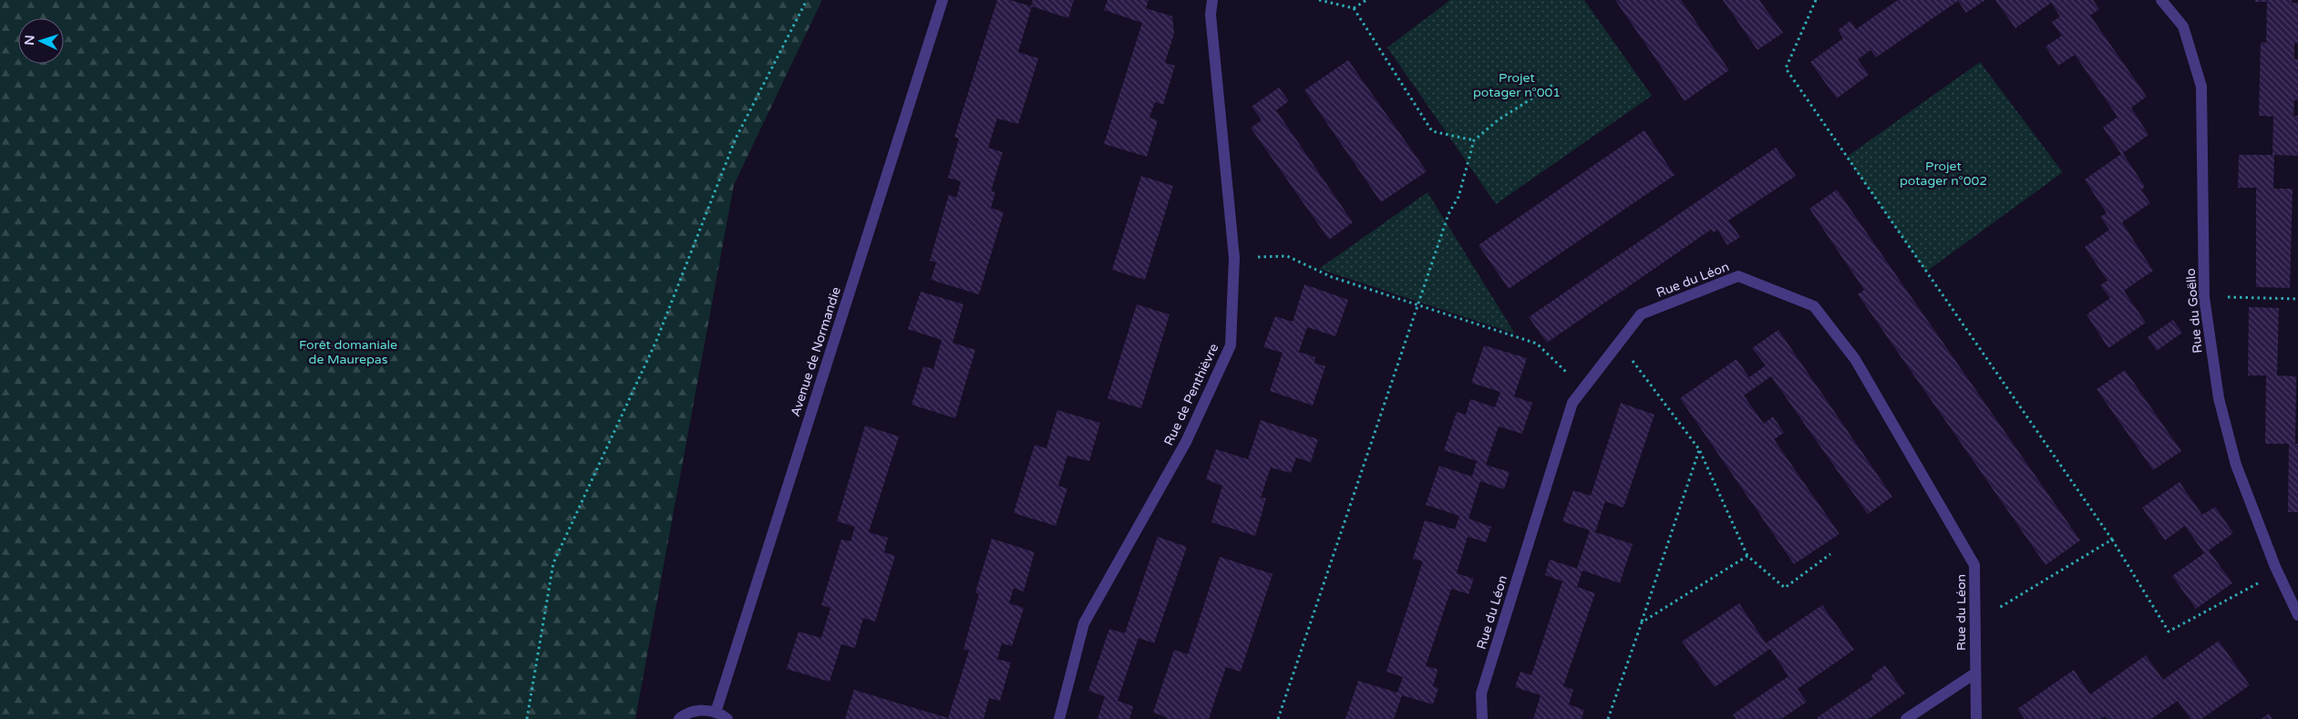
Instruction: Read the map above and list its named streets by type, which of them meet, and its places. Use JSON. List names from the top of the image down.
{
  "streets": {
    "street": [
      "Rue du Léon",
      "Rue du Goëllo",
      "Avenue de Normandie",
      "Rue de Penthièvre"
    ]
  },
  "parks": ["Projet potager n°001", "Projet potager n°002", "Forêt domaniale de Maurepas"],
  "north": "left"
}
